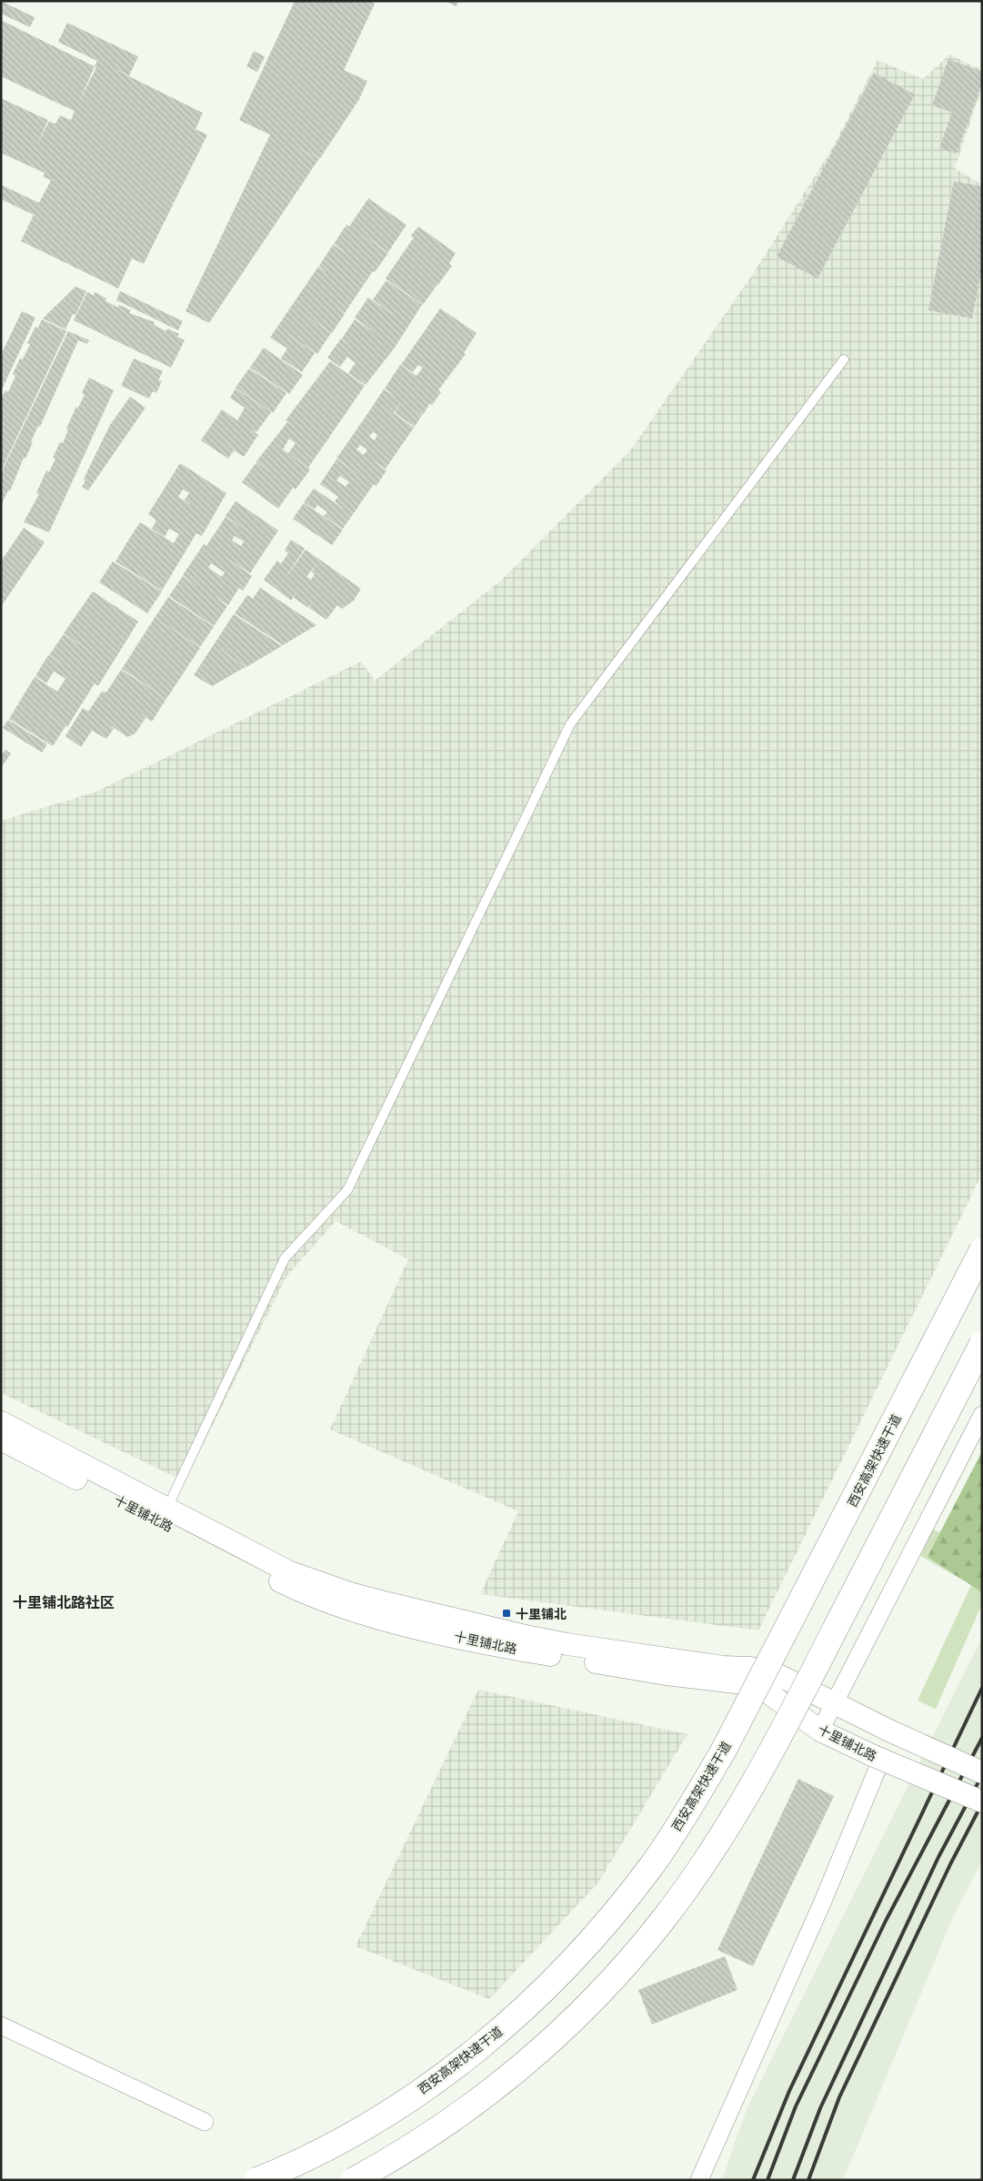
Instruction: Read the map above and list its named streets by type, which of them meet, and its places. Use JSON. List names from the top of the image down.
{
  "streets": {
    "highway": ["西安高架快速干道"],
    "street": ["十里铺北路"]
  },
  "districts": ["十里铺北路社区"],
  "places": {
    "transit": ["十里铺北"]
  }
}
